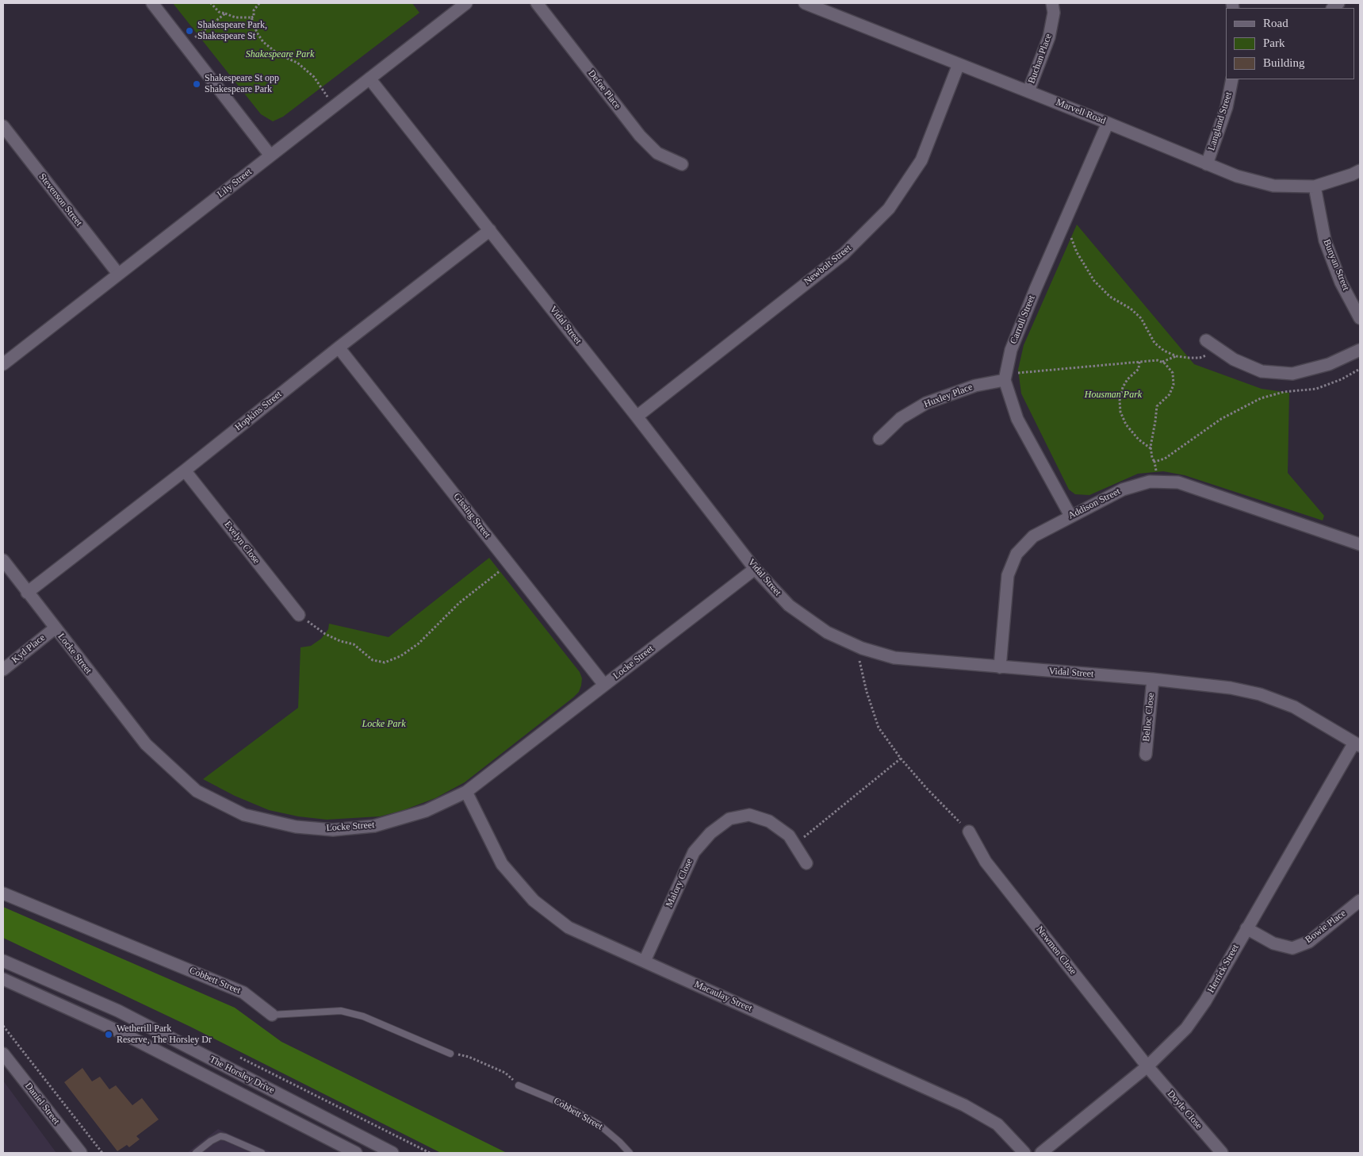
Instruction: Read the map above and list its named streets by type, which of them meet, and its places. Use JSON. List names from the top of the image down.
{
  "streets": {
    "street": [
      "Buchan Place",
      "Defoe Place",
      "Marvell Road",
      "Langland Street",
      "Lily Street",
      "Stevenson Street",
      "Newbolt Street",
      "Bunyan Street",
      "Carroll Street",
      "Vidal Street",
      "Huxley Place",
      "Hopkins Street",
      "Addison Street",
      "Gissing Street",
      "Evelyn Close",
      "Kyd Place",
      "Locke Street",
      "Belloc Close",
      "Malory Close",
      "Bowie Place",
      "Newmen Close",
      "Herrick Street",
      "Cobbett Street",
      "Macaulay Street",
      "The Horsley Drive",
      "Daniel Street",
      "Doyle Close"
    ]
  },
  "crossings": [
    ["Buchan Place", "Marvell Road"],
    ["Marvell Road", "Langland Street"],
    ["Marvell Road", "Newbolt Street"],
    ["Marvell Road", "Bunyan Street"],
    ["Marvell Road", "Carroll Street"],
    ["Lily Street", "Stevenson Street"],
    ["Lily Street", "Vidal Street"],
    ["Newbolt Street", "Vidal Street"],
    ["Carroll Street", "Huxley Place"],
    ["Carroll Street", "Addison Street"],
    ["Vidal Street", "Hopkins Street"],
    ["Vidal Street", "Addison Street"],
    ["Vidal Street", "Locke Street"],
    ["Vidal Street", "Belloc Close"],
    ["Vidal Street", "Herrick Street"],
    ["Hopkins Street", "Gissing Street"],
    ["Hopkins Street", "Evelyn Close"],
    ["Hopkins Street", "Locke Street"],
    ["Gissing Street", "Locke Street"],
    ["Kyd Place", "Locke Street"],
    ["Locke Street", "Macaulay Street"],
    ["Malory Close", "Macaulay Street"],
    ["Bowie Place", "Herrick Street"],
    ["Newmen Close", "Herrick Street"],
    ["Newmen Close", "Doyle Close"],
    ["Herrick Street", "Doyle Close"]
  ],
  "parks": ["Shakespeare Park", "Housman Park", "Locke Park"],
  "places": ["Shakespeare Park, Shakespeare St", "Shakespeare St opp Shakespeare Park", "Wetherill Park Reserve, The Horsley Dr"],
  "legend": ["Road", "Park", "Building"]
}
